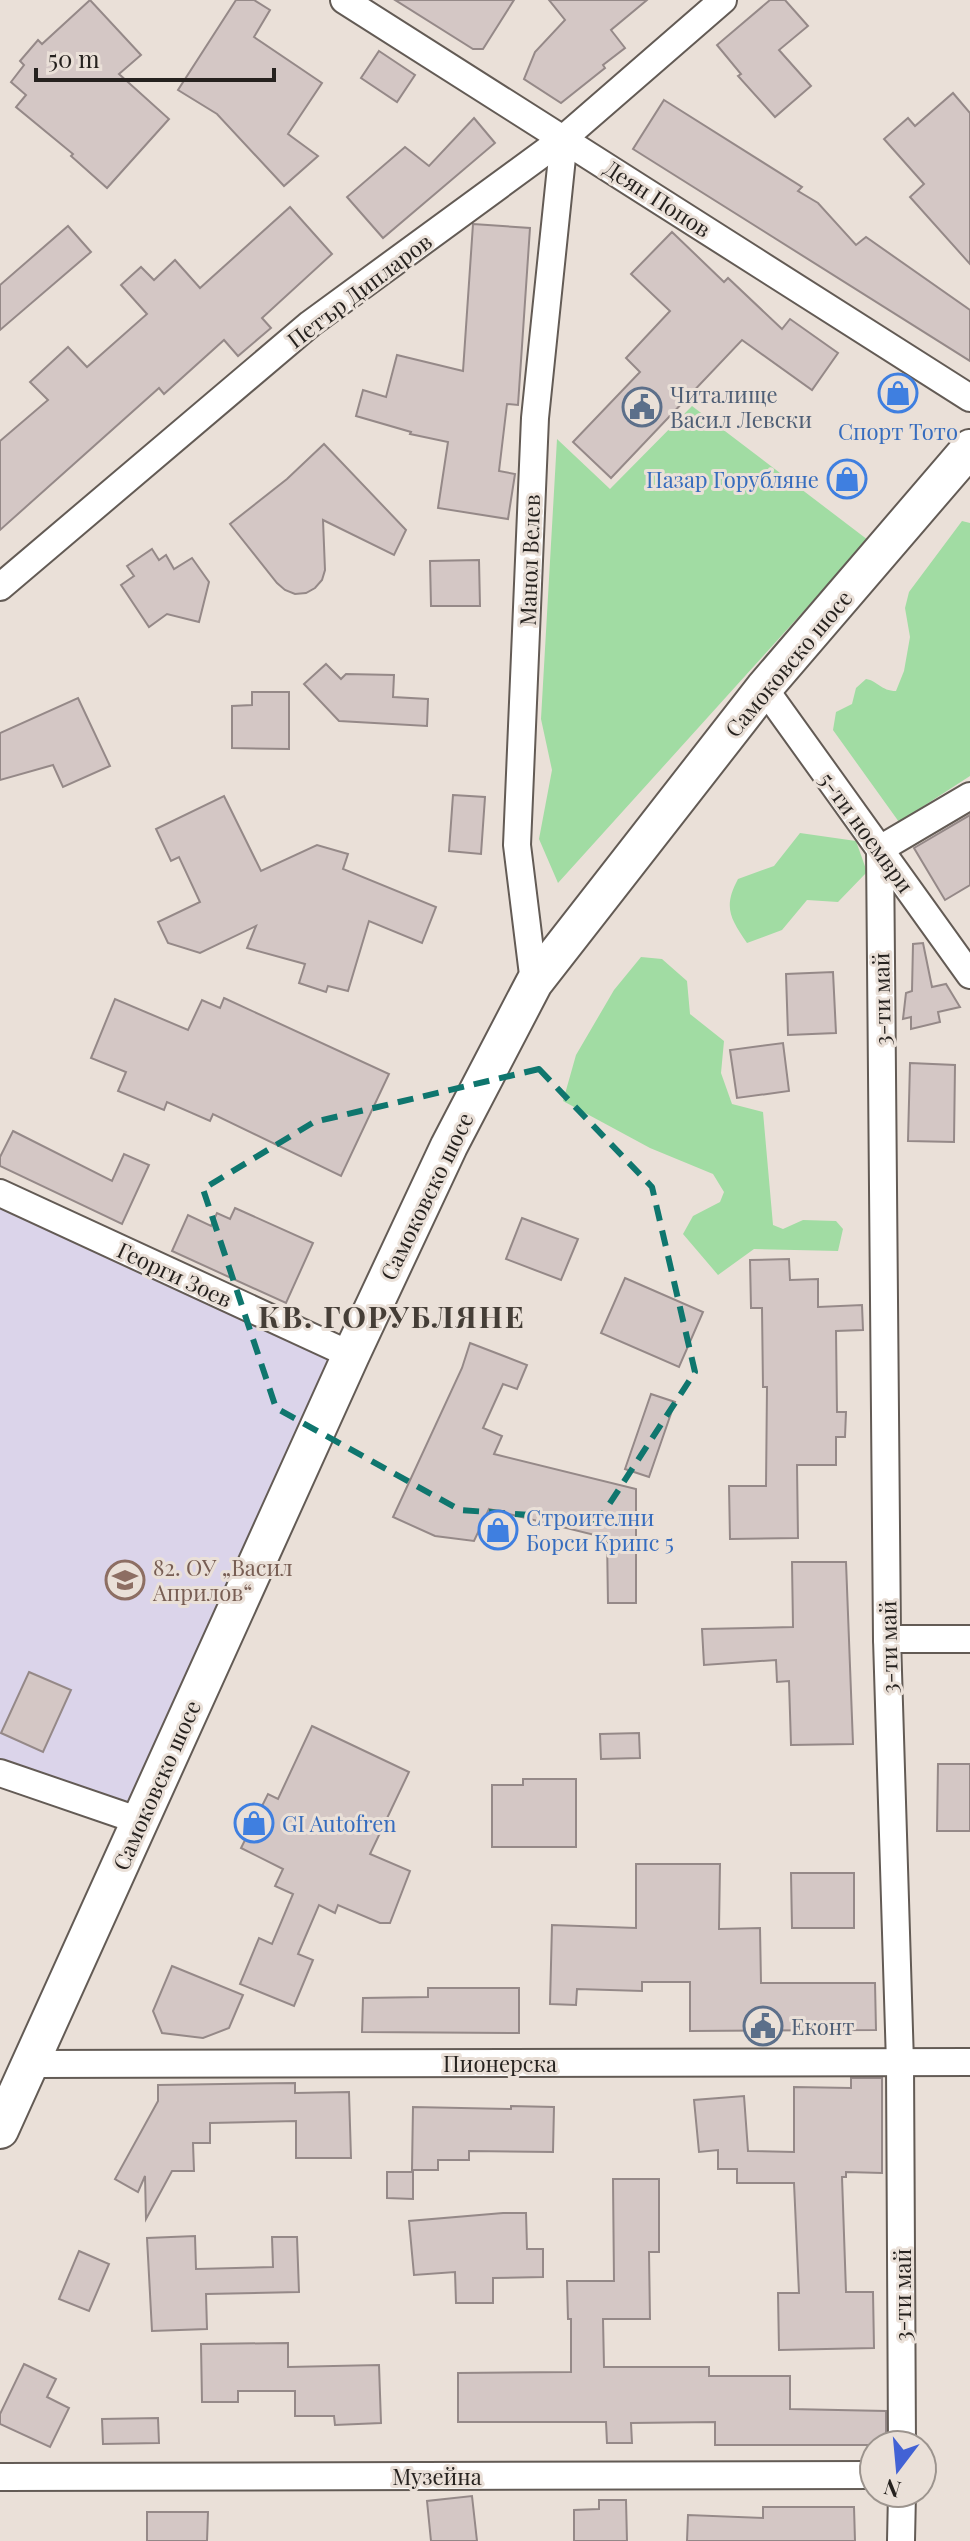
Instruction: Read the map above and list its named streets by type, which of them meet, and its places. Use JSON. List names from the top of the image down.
{
  "streets": {
    "main road": ["Самоковско шосе"],
    "street": [
      "Деян Попов",
      "Петър Дипларов",
      "Манол Велев",
      "5-ти ноември",
      "3-ти май",
      "Георги Зоев",
      "Пионерска",
      "Музейна"
    ]
  },
  "crossings": [
    ["Деян Попов", "Петър Дипларов"],
    ["Деян Попов", "Манол Велев"],
    ["Петър Дипларов", "Манол Велев"],
    ["Манол Велев", "Самоковско шосе"],
    ["Самоковско шосе", "5-ти ноември"],
    ["Самоковско шосе", "Георги Зоев"],
    ["Самоковско шосе", "Пионерска"],
    ["5-ти ноември", "3-ти май"],
    ["3-ти май", "Пионерска"]
  ],
  "districts": ["КВ. ГОРУБЛЯНЕ"],
  "places": {
    "shop": [
      "Спорт Тото",
      "Пазар Горубляне",
      "Строителни Борси Крипс 5",
      "GI Autofren"
    ],
    "public building": ["Читалище Васил Левски", "Еконт"],
    "school or university": ["82. ОУ „Васил Априлов“"]
  },
  "scale_bar": "50 m",
  "north": "bottom"
}
